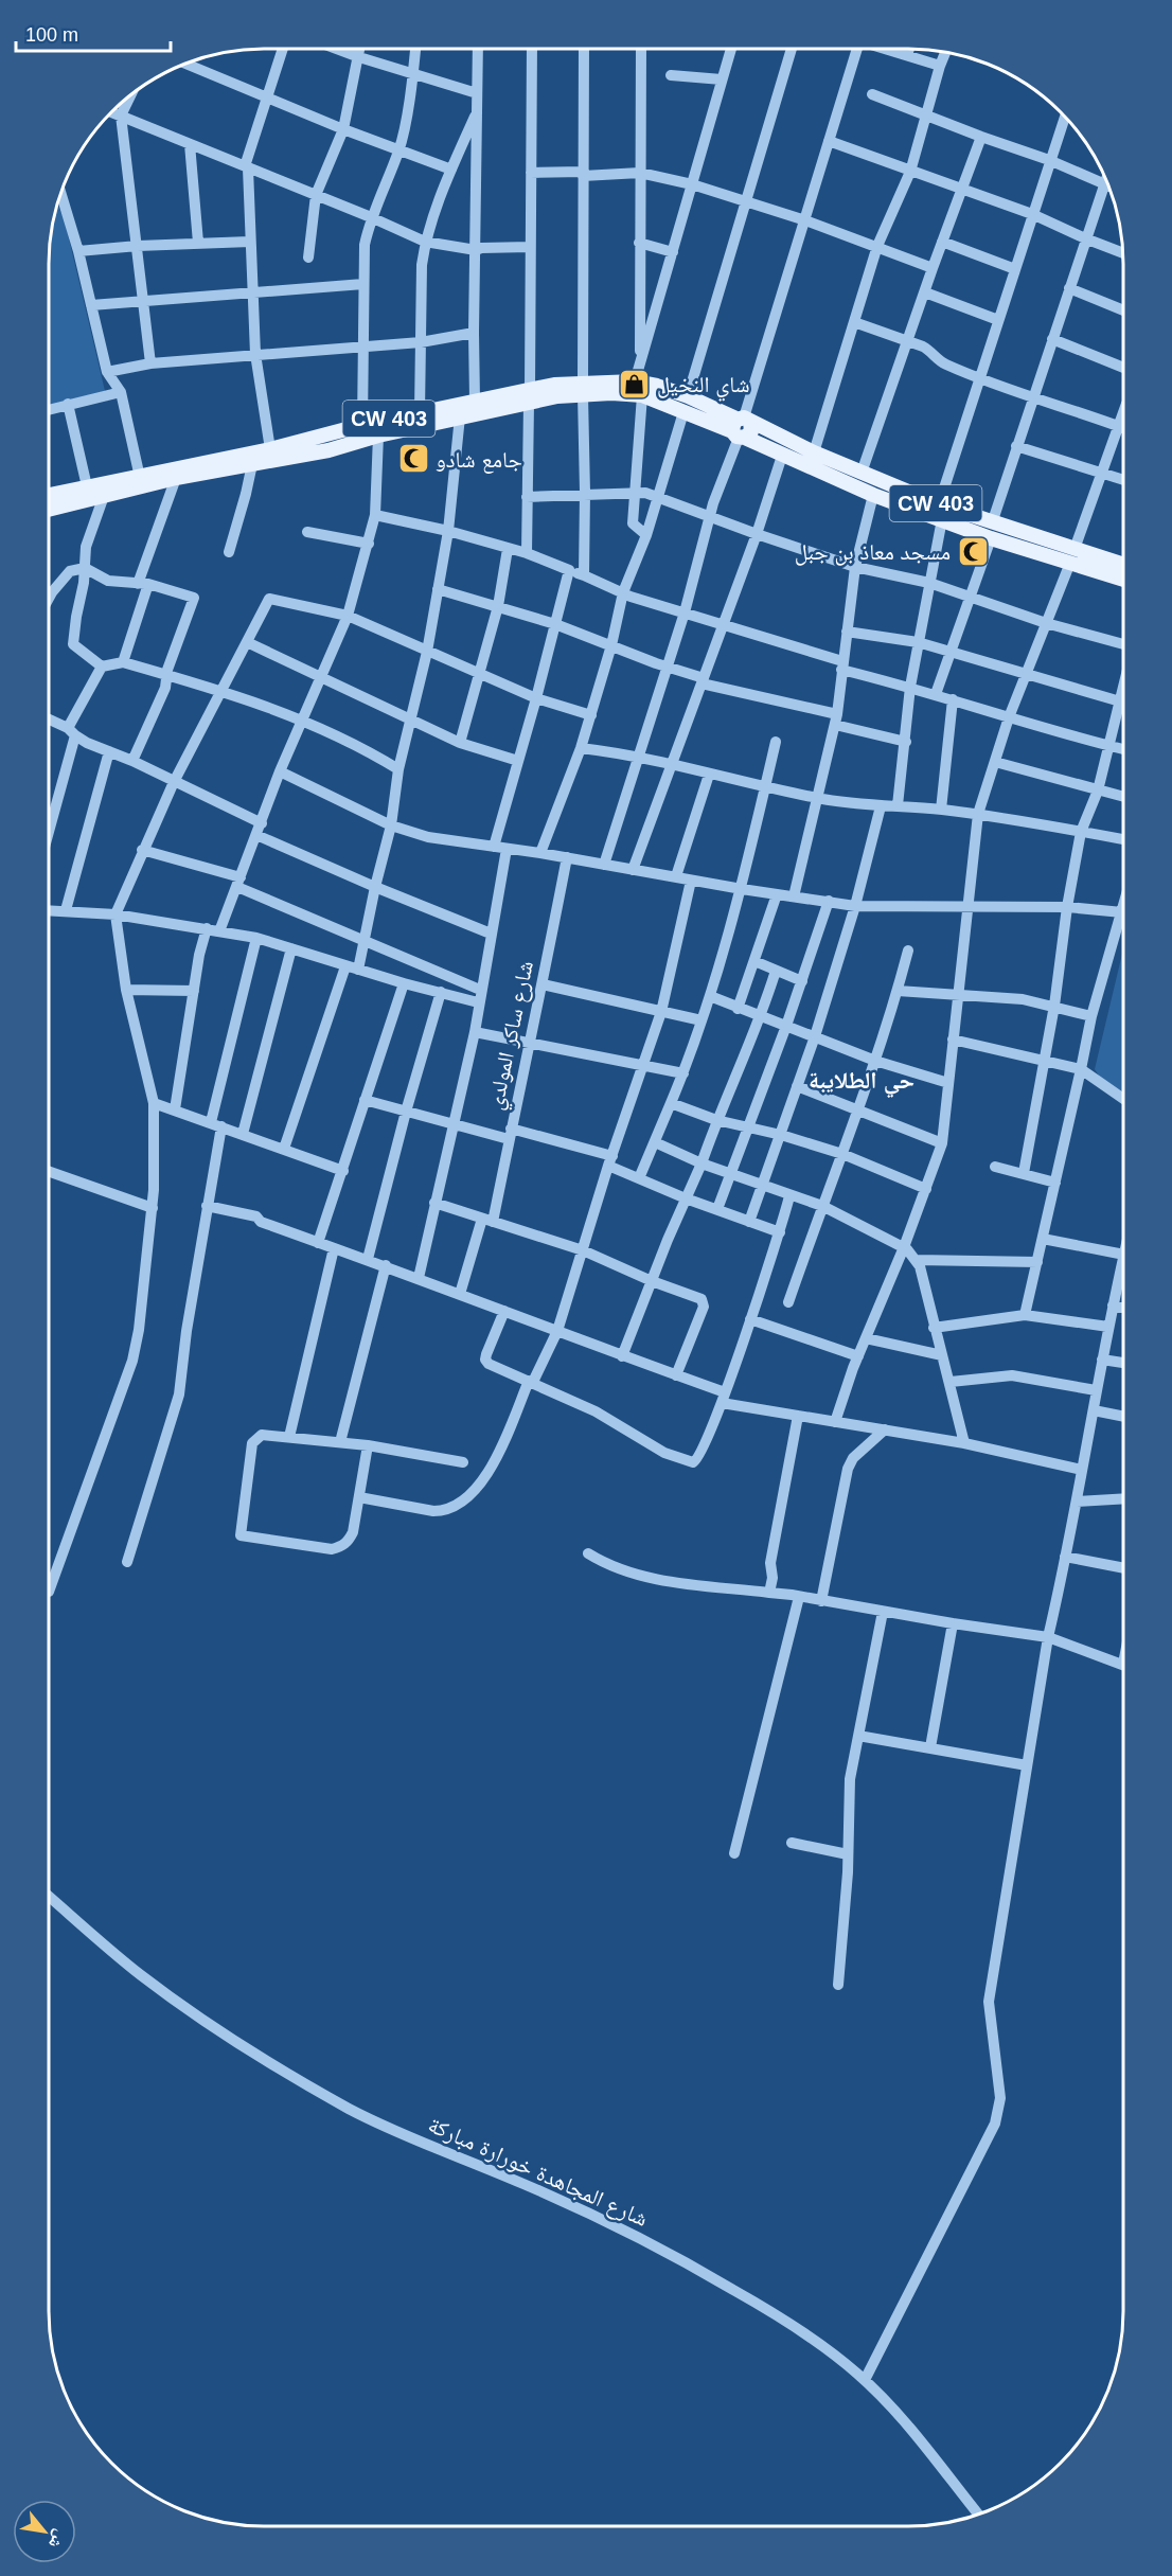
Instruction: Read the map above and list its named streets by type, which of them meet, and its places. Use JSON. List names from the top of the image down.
{
  "streets": {
    "main road": ["CW 403"],
    "street": ["شارع ساكر المولدي", "شارع المجاهدة خورارة مباركة"]
  },
  "districts": ["حي الطلايبة"],
  "places": {
    "shop": ["شاي النخيل"],
    "mosque": ["جامع شادو", "مسجد معاذ بن جبل"]
  },
  "scale_bar": "100 m",
  "north": "bottom right"
}
